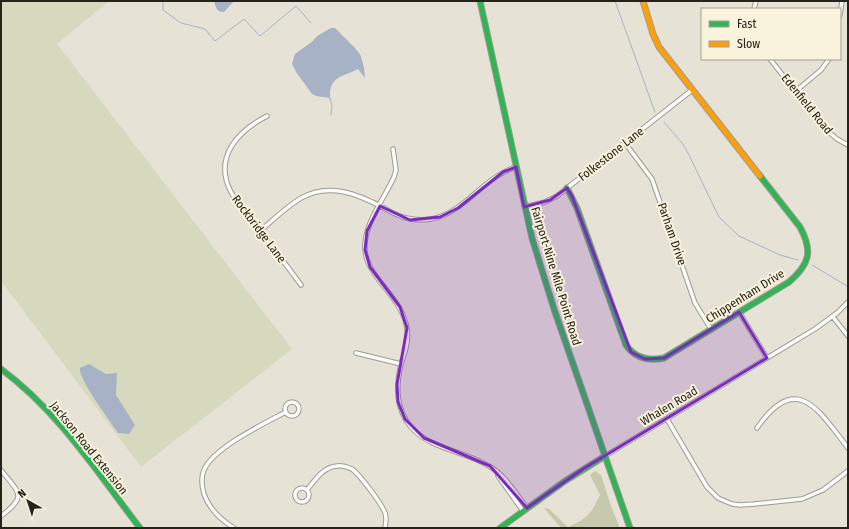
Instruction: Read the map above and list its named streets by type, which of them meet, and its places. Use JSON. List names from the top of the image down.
{
  "streets": {
    "street": [
      "Edenfield Road",
      "Folkestone Lane",
      "Rockbridge Lane",
      "Parham Drive",
      "Fairport-Nine Mile Point Road",
      "Chippenham Drive",
      "Whalen Road",
      "Jackson Road Extension"
    ]
  },
  "crossings": [
    ["Folkestone Lane", "Parham Drive"],
    ["Folkestone Lane", "Fairport-Nine Mile Point Road"],
    ["Folkestone Lane", "Chippenham Drive"],
    ["Parham Drive", "Chippenham Drive"],
    ["Fairport-Nine Mile Point Road", "Whalen Road"]
  ],
  "legend": ["Fast", "Slow"],
  "north": "top left"
}
